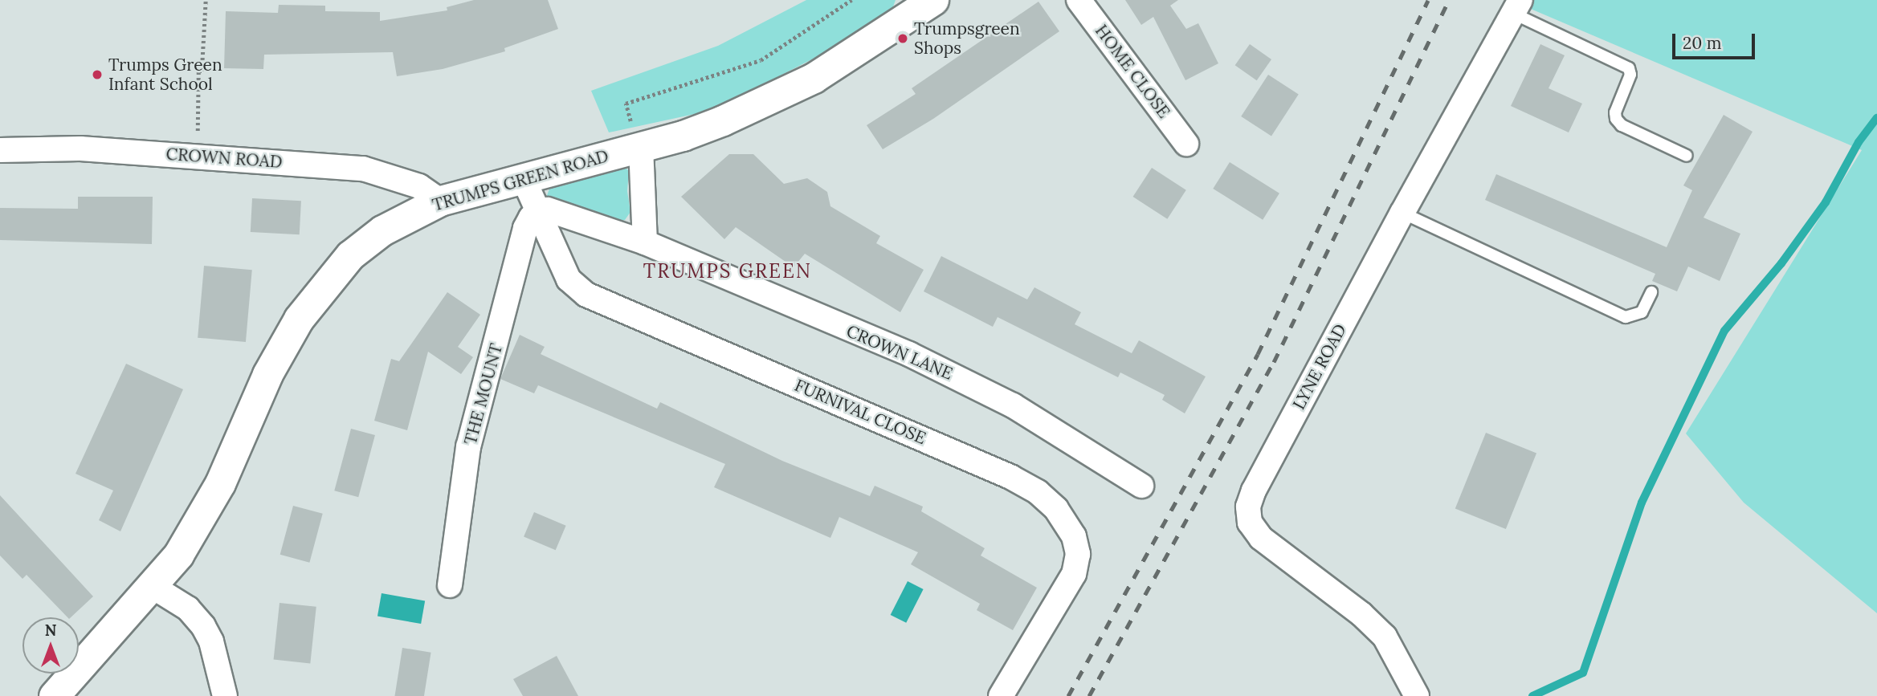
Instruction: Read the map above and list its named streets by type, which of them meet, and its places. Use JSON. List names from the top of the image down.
{
  "streets": {
    "street": [
      "HOME CLOSE",
      "CROWN ROAD",
      "TRUMPS GREEN ROAD",
      "CROWN LANE",
      "LYNE ROAD",
      "THE MOUNT",
      "FURNIVAL CLOSE"
    ]
  },
  "crossings": [
    ["CROWN ROAD", "TRUMPS GREEN ROAD"],
    ["TRUMPS GREEN ROAD", "FURNIVAL CLOSE"],
    ["CROWN LANE", "THE MOUNT"],
    ["CROWN LANE", "FURNIVAL CLOSE"],
    ["THE MOUNT", "FURNIVAL CLOSE"]
  ],
  "districts": ["TRUMPS GREEN"],
  "places": ["Trumpsgreen Shops", "Trumps Green Infant School"],
  "scale_bar": "20 m",
  "north": "top"
}
